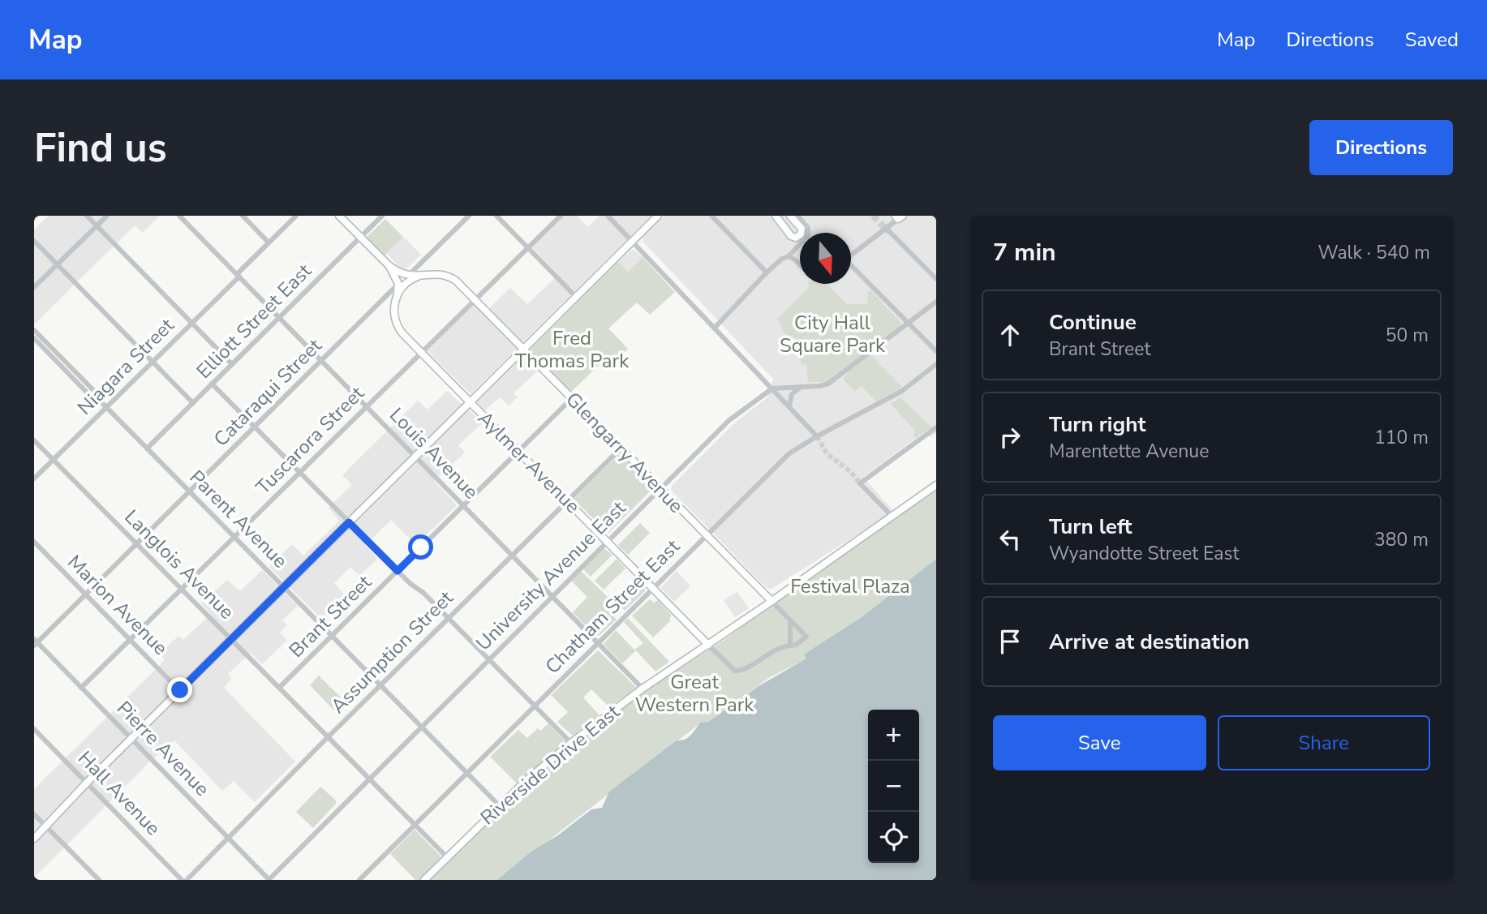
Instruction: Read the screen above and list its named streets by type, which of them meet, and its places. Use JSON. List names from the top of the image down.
{
  "streets": {
    "main road": ["Glengarry Avenue", "Aylmer Avenue", "Riverside Drive East"],
    "street": [
      "Elliott Street East",
      "Niagara Street",
      "Cataraqui Street",
      "Tuscarora Street",
      "Louis Avenue",
      "Parent Avenue",
      "Langlois Avenue",
      "University Avenue East",
      "Marion Avenue",
      "Chatham Street East",
      "Brant Street",
      "Assumption Street",
      "Pierre Avenue",
      "Hall Avenue"
    ]
  },
  "crossings": [
    ["Elliott Street East", "Louis Avenue"],
    ["Elliott Street East", "Parent Avenue"],
    ["Niagara Street", "Louis Avenue"],
    ["Niagara Street", "Parent Avenue"],
    ["Niagara Street", "Langlois Avenue"],
    ["Cataraqui Street", "Louis Avenue"],
    ["Cataraqui Street", "Parent Avenue"],
    ["Cataraqui Street", "Langlois Avenue"],
    ["Cataraqui Street", "Marion Avenue"],
    ["Cataraqui Street", "Pierre Avenue"],
    ["Tuscarora Street", "Glengarry Avenue"],
    ["Tuscarora Street", "Louis Avenue"],
    ["Tuscarora Street", "Aylmer Avenue"],
    ["Tuscarora Street", "Parent Avenue"],
    ["Tuscarora Street", "Langlois Avenue"],
    ["Tuscarora Street", "Marion Avenue"],
    ["Tuscarora Street", "Pierre Avenue"],
    ["Glengarry Avenue", "University Avenue East"],
    ["Glengarry Avenue", "Chatham Street East"],
    ["Glengarry Avenue", "Brant Street"],
    ["Glengarry Avenue", "Assumption Street"],
    ["Glengarry Avenue", "Riverside Drive East"],
    ["Louis Avenue", "University Avenue East"],
    ["Louis Avenue", "Chatham Street East"],
    ["Louis Avenue", "Brant Street"],
    ["Louis Avenue", "Assumption Street"],
    ["Louis Avenue", "Riverside Drive East"],
    ["Aylmer Avenue", "University Avenue East"],
    ["Aylmer Avenue", "Chatham Street East"],
    ["Aylmer Avenue", "Brant Street"],
    ["Aylmer Avenue", "Assumption Street"],
    ["Aylmer Avenue", "Riverside Drive East"],
    ["Parent Avenue", "University Avenue East"],
    ["Parent Avenue", "Chatham Street East"],
    ["Parent Avenue", "Brant Street"],
    ["Parent Avenue", "Assumption Street"],
    ["Parent Avenue", "Riverside Drive East"],
    ["Langlois Avenue", "University Avenue East"],
    ["Langlois Avenue", "Chatham Street East"],
    ["Langlois Avenue", "Brant Street"],
    ["Langlois Avenue", "Assumption Street"],
    ["Langlois Avenue", "Riverside Drive East"],
    ["University Avenue East", "Pierre Avenue"],
    ["Assumption Street", "Pierre Avenue"]
  ],
  "parks": [
    "City Hall Square Park",
    "Fred Thomas Park",
    "Festival Plaza",
    "Great Western Park"
  ],
  "north": "bottom",
  "page": {
    "header": "Map",
    "nav": ["Map", "Directions", "Saved"],
    "buttons": [
      "Directions",
      ["Save", "Share"]
    ],
    "title": "Find us",
    "heading": ["7 min", "Walk · 540 m"],
    "list": [
      ["Continue", "Brant Street", "50 m"],
      ["Turn right", "Marentette Avenue", "110 m"],
      ["Turn left", "Wyandotte Street East", "380 m"],
      "Arrive at destination"
    ],
    "map_buttons": ["+", "−"]
  }
}
